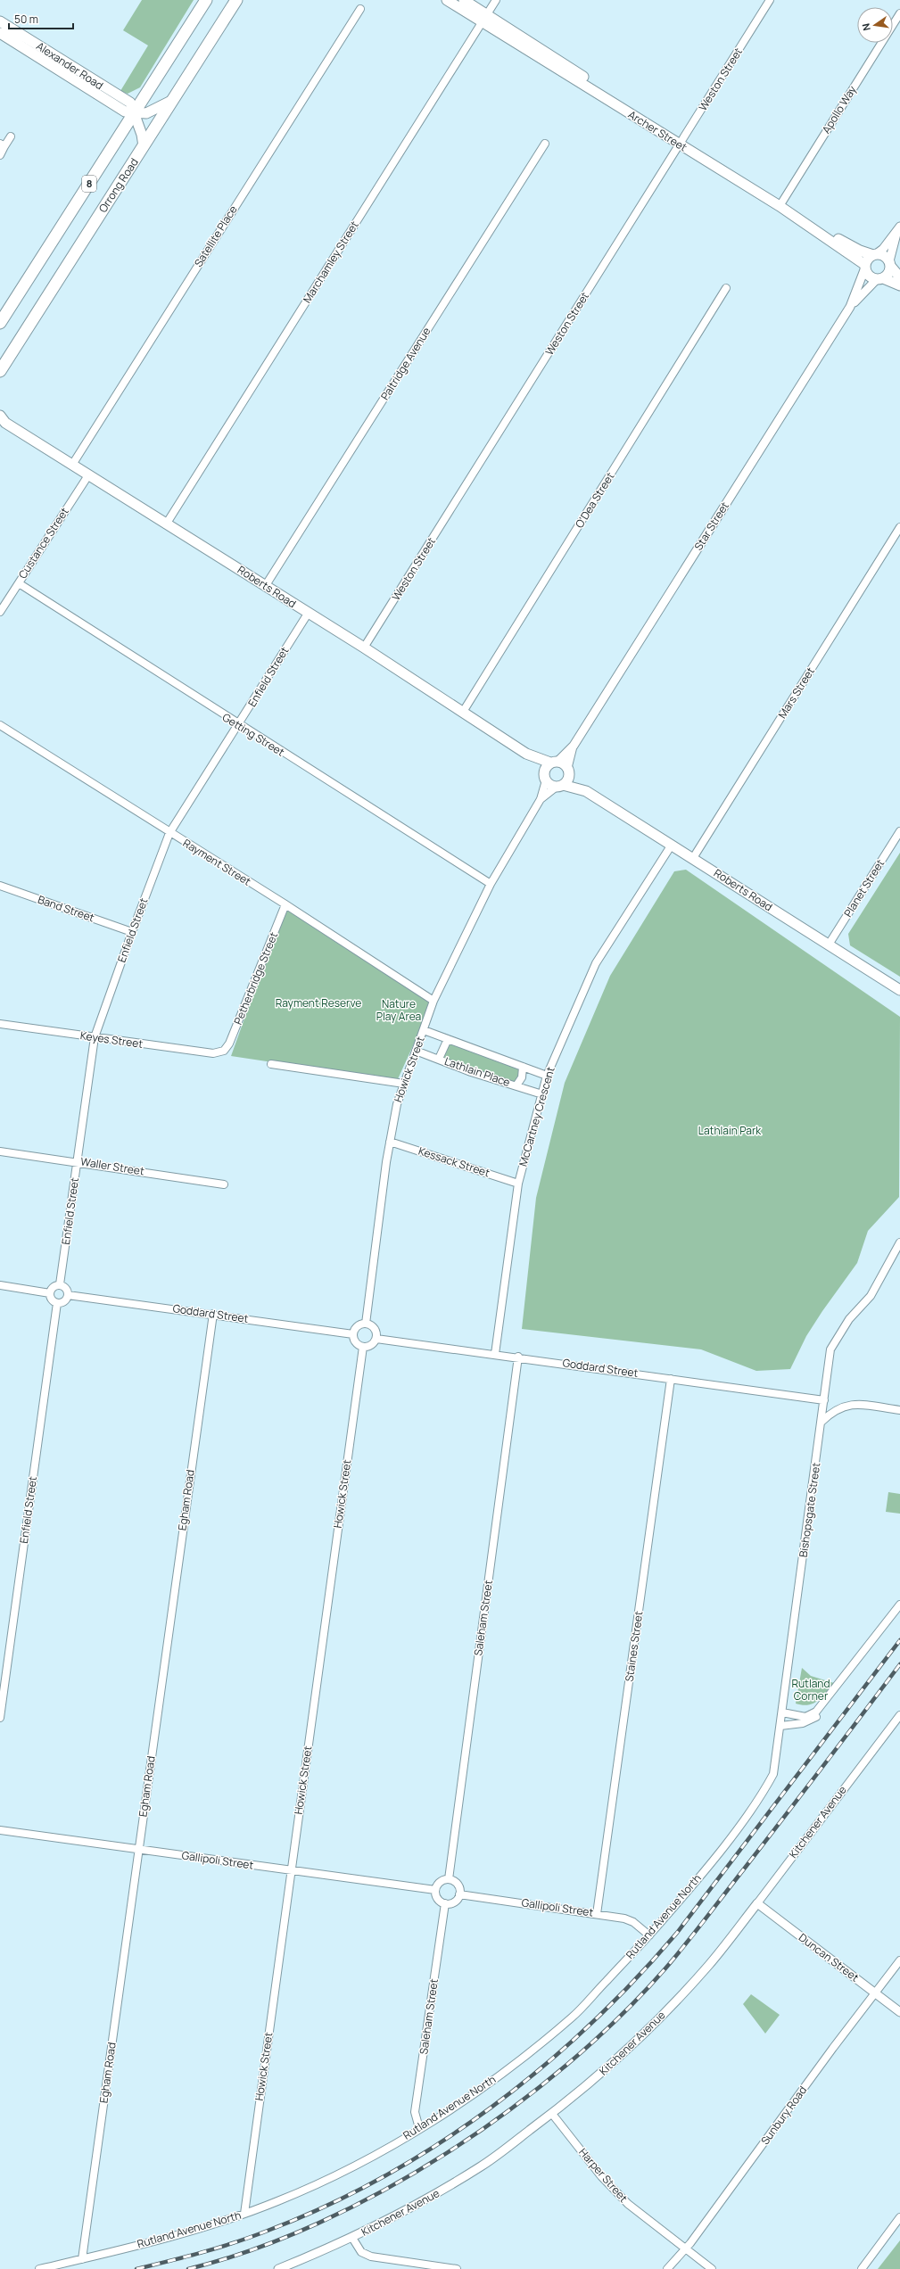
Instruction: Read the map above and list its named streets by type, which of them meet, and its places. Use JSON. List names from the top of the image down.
{
  "streets": {
    "highway": ["8", "Orrong Road"],
    "main road": ["Alexander Road", "Archer Street", "Roberts Road"],
    "street": [
      "Weston Street",
      "Apollo Way",
      "Satellite Place",
      "Marchamley Street",
      "Paltridge Avenue",
      "O'Dea Street",
      "Star Street",
      "Custance Street",
      "Enfield Street",
      "Mars Street",
      "Getting Street",
      "Rayment Street",
      "Planet Street",
      "Band Street",
      "Petherbridge Street",
      "Keyes Street",
      "Howick Street",
      "Lathlain Place",
      "McCartney Crescent",
      "Kessack Street",
      "Waller Street",
      "Goddard Street",
      "Egham Road",
      "Bishopsgate Street",
      "Saleham Street",
      "Staines Street",
      "Kitchener Avenue",
      "Gallipoli Street",
      "Rutland Avenue North",
      "Duncan Street",
      "Sunbury Road",
      "Harper Street"
    ]
  },
  "crossings": [
    ["Alexander Road", "8"],
    ["Alexander Road", "Orrong Road"],
    ["Weston Street", "Archer Street"],
    ["Weston Street", "Roberts Road"],
    ["Apollo Way", "Archer Street"],
    ["Archer Street", "Marchamley Street"],
    ["Archer Street", "Star Street"],
    ["Satellite Place", "Roberts Road"],
    ["Marchamley Street", "Roberts Road"],
    ["Paltridge Avenue", "Roberts Road"],
    ["O'Dea Street", "Roberts Road"],
    ["Star Street", "Roberts Road"],
    ["Star Street", "Howick Street"],
    ["Custance Street", "Roberts Road"],
    ["Custance Street", "Getting Street"],
    ["Roberts Road", "Enfield Street"],
    ["Roberts Road", "Mars Street"],
    ["Roberts Road", "Planet Street"],
    ["Roberts Road", "Howick Street"],
    ["Roberts Road", "McCartney Crescent"],
    ["Enfield Street", "Getting Street"],
    ["Enfield Street", "Rayment Street"],
    ["Enfield Street", "Band Street"],
    ["Enfield Street", "Keyes Street"],
    ["Enfield Street", "Waller Street"],
    ["Enfield Street", "Goddard Street"],
    ["Getting Street", "Howick Street"],
    ["Rayment Street", "Petherbridge Street"],
    ["Rayment Street", "Howick Street"],
    ["Petherbridge Street", "Keyes Street"],
    ["Howick Street", "Lathlain Place"],
    ["Howick Street", "Kessack Street"],
    ["Howick Street", "Goddard Street"],
    ["Howick Street", "Gallipoli Street"],
    ["Howick Street", "Rutland Avenue North"],
    ["Lathlain Place", "McCartney Crescent"],
    ["McCartney Crescent", "Kessack Street"],
    ["McCartney Crescent", "Goddard Street"],
    ["Goddard Street", "Egham Road"],
    ["Goddard Street", "Bishopsgate Street"],
    ["Goddard Street", "Saleham Street"],
    ["Goddard Street", "Staines Street"],
    ["Egham Road", "Gallipoli Street"],
    ["Egham Road", "Rutland Avenue North"],
    ["Bishopsgate Street", "Rutland Avenue North"],
    ["Saleham Street", "Gallipoli Street"],
    ["Saleham Street", "Rutland Avenue North"],
    ["Staines Street", "Gallipoli Street"],
    ["Kitchener Avenue", "Duncan Street"],
    ["Kitchener Avenue", "Harper Street"],
    ["Gallipoli Street", "Rutland Avenue North"],
    ["Duncan Street", "Sunbury Road"],
    ["Sunbury Road", "Harper Street"]
  ],
  "parks": [
    "Rayment Reserve",
    "Nature Play Area",
    "Lathlain Park",
    "Rutland Corner"
  ],
  "scale_bar": "50 m",
  "north": "left"
}
